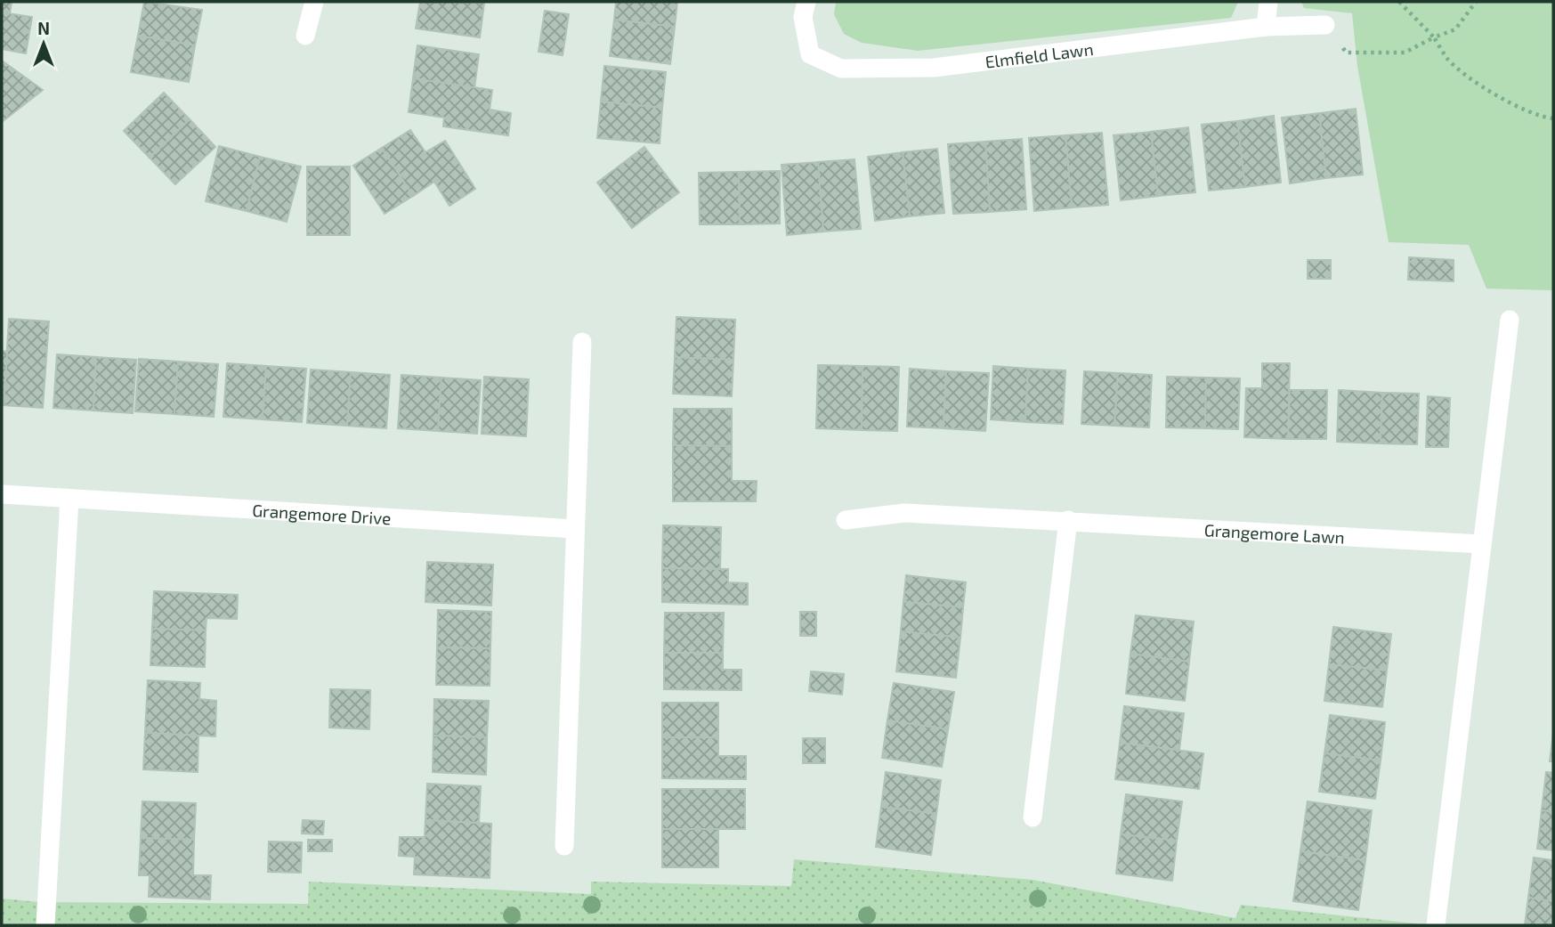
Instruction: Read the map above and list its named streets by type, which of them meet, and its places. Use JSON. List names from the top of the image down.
{
  "streets": {
    "street": ["Elmfield Lawn", "Grangemore Drive", "Grangemore Lawn"]
  },
  "north": "top"
}
